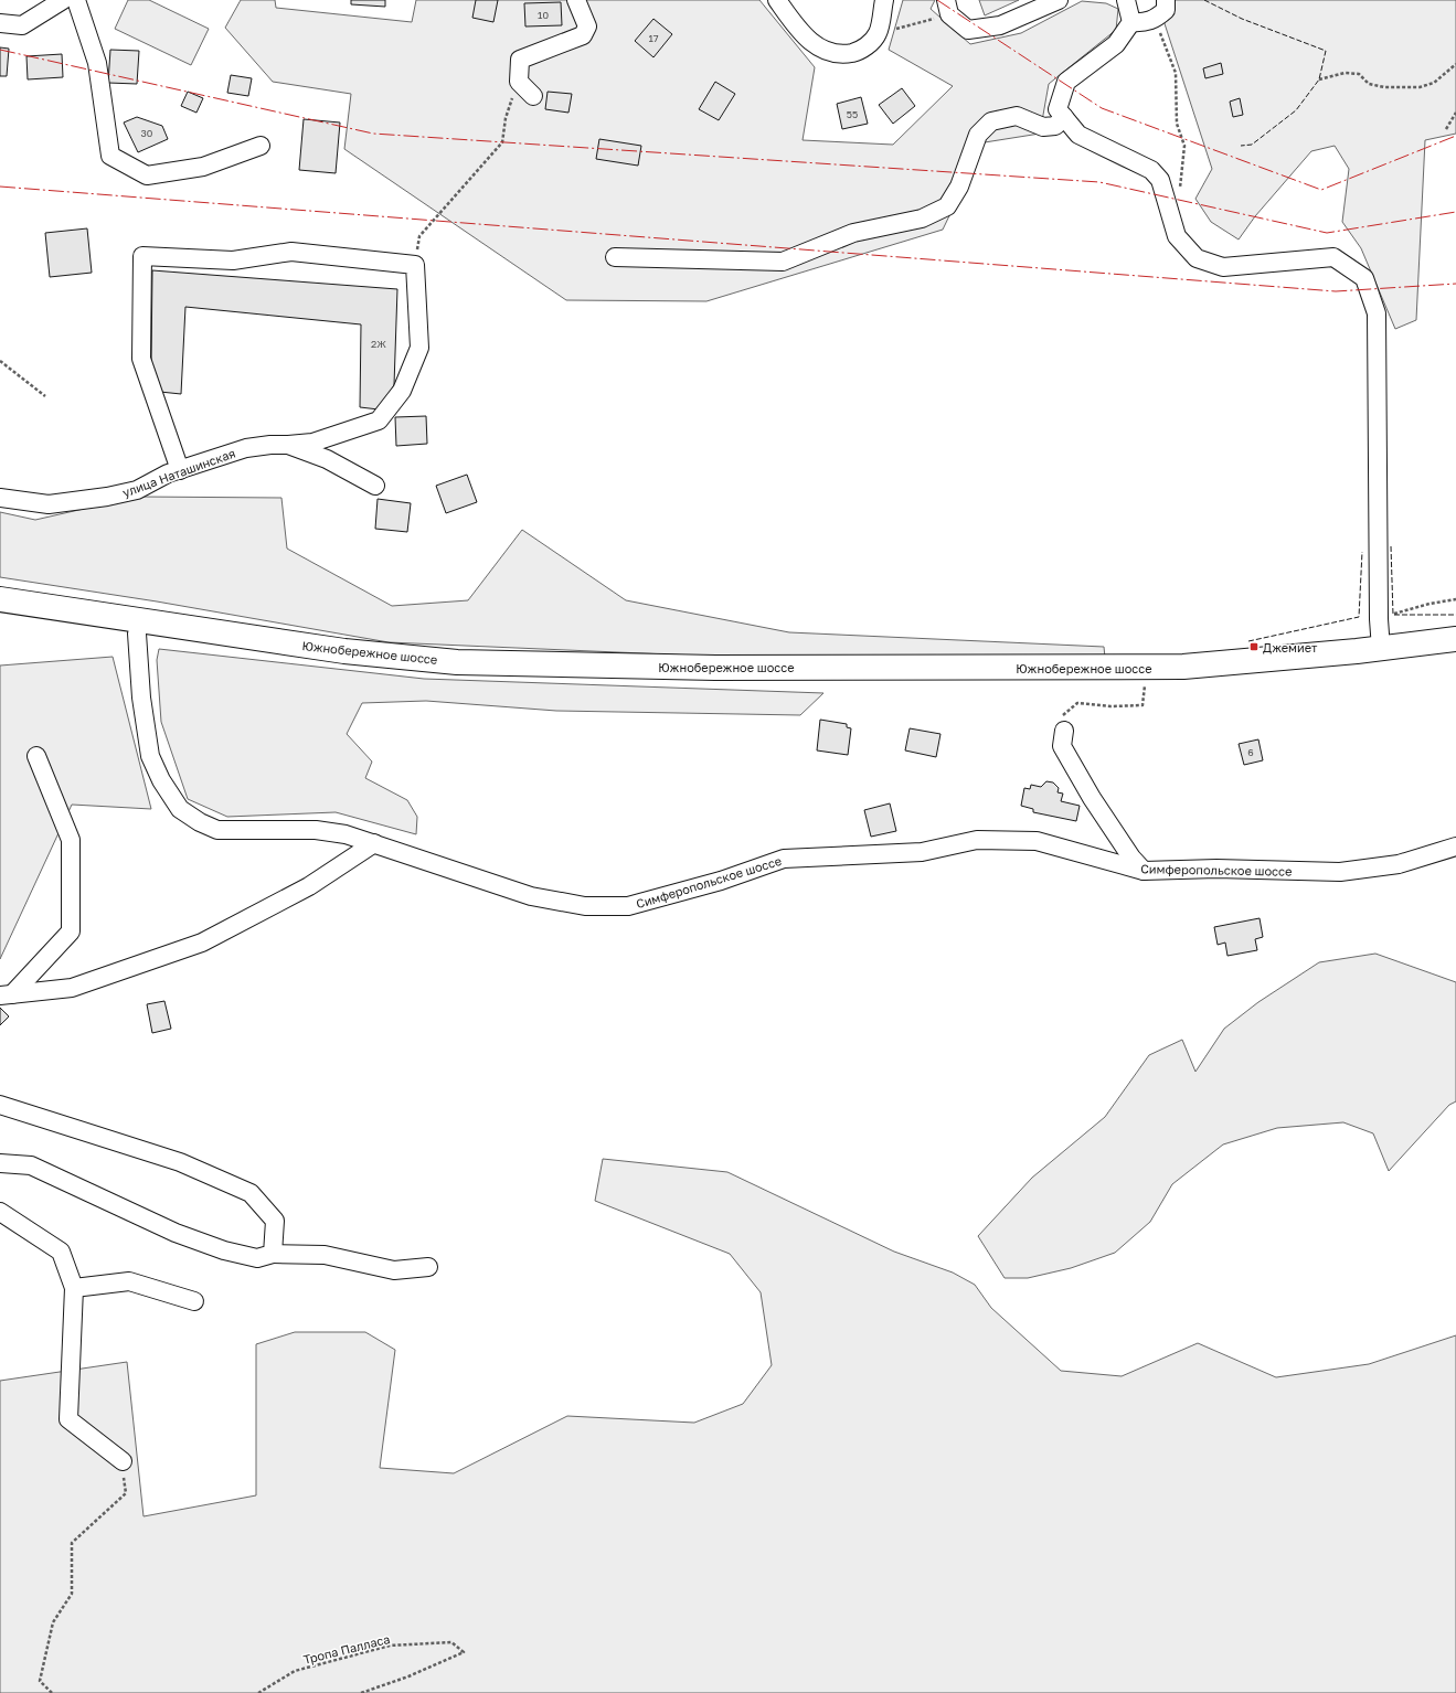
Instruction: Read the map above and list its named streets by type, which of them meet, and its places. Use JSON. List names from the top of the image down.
{
  "streets": {
    "highway": ["Южнобережное шоссе"],
    "street": ["улица Наташинская", "Симферопольское шоссе"],
    "path": ["Тропа Палласа"]
  },
  "crossings": [
    ["Южнобережное шоссе", "Симферопольское шоссе"]
  ],
  "places": {
    "transit": ["Джемиет"]
  },
  "house_numbers": [
    "10",
    "17",
    "55",
    "30",
    "2Ж",
    "6"
  ]
}
